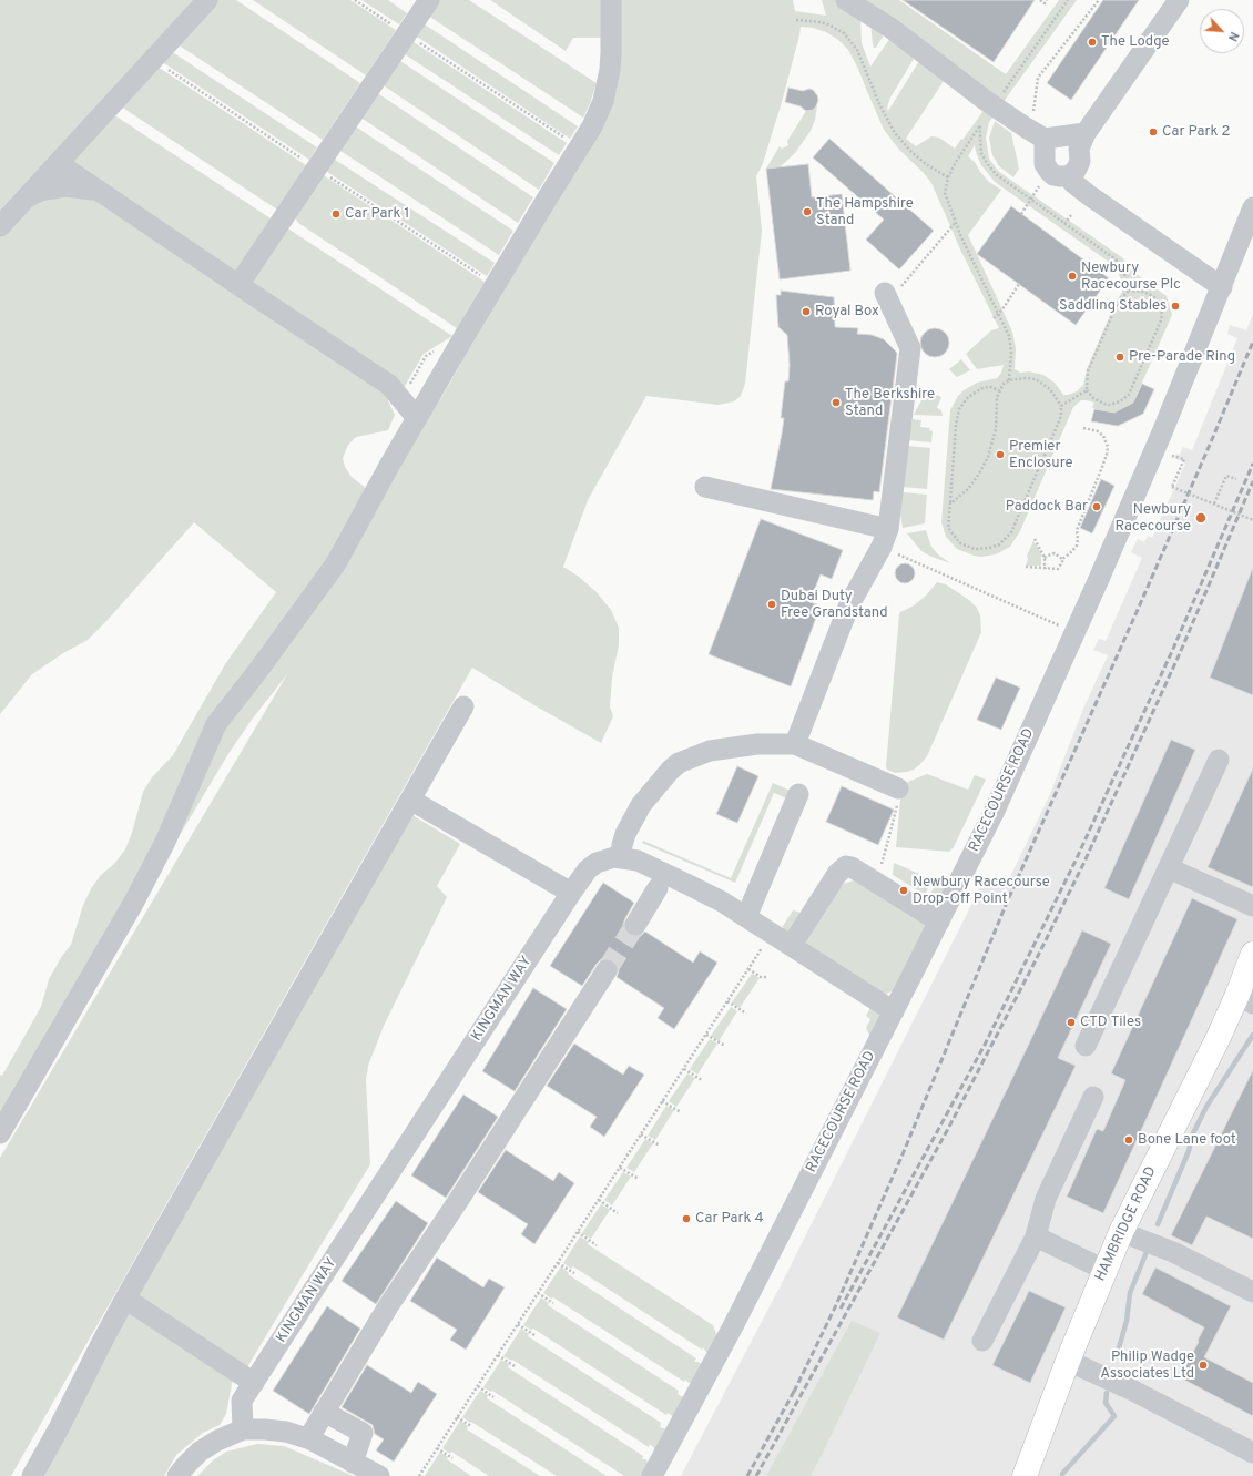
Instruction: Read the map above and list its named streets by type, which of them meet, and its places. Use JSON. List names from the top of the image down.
{
  "streets": {
    "main road": ["HAMBRIDGE ROAD"],
    "street": ["RACECOURSE ROAD", "KINGMAN WAY"]
  },
  "crossings": [
    ["RACECOURSE ROAD", "KINGMAN WAY"]
  ],
  "places": [
    "The Lodge",
    "Car Park 2",
    "The Hampshire Stand",
    "Car Park 1",
    "Newbury Racecourse Plc",
    "Saddling Stables",
    "Royal Box",
    "Pre-Parade Ring",
    "The Berkshire Stand",
    "Premier Enclosure",
    "Paddock Bar",
    "Newbury Racecourse",
    "Dubai Duty Free Grandstand",
    "Newbury Racecourse Drop-Off Point",
    "CTD Tiles",
    "Bone Lane foot",
    "Car Park 4",
    "Philip Wadge Associates Ltd"
  ],
  "north": "bottom right"
}
